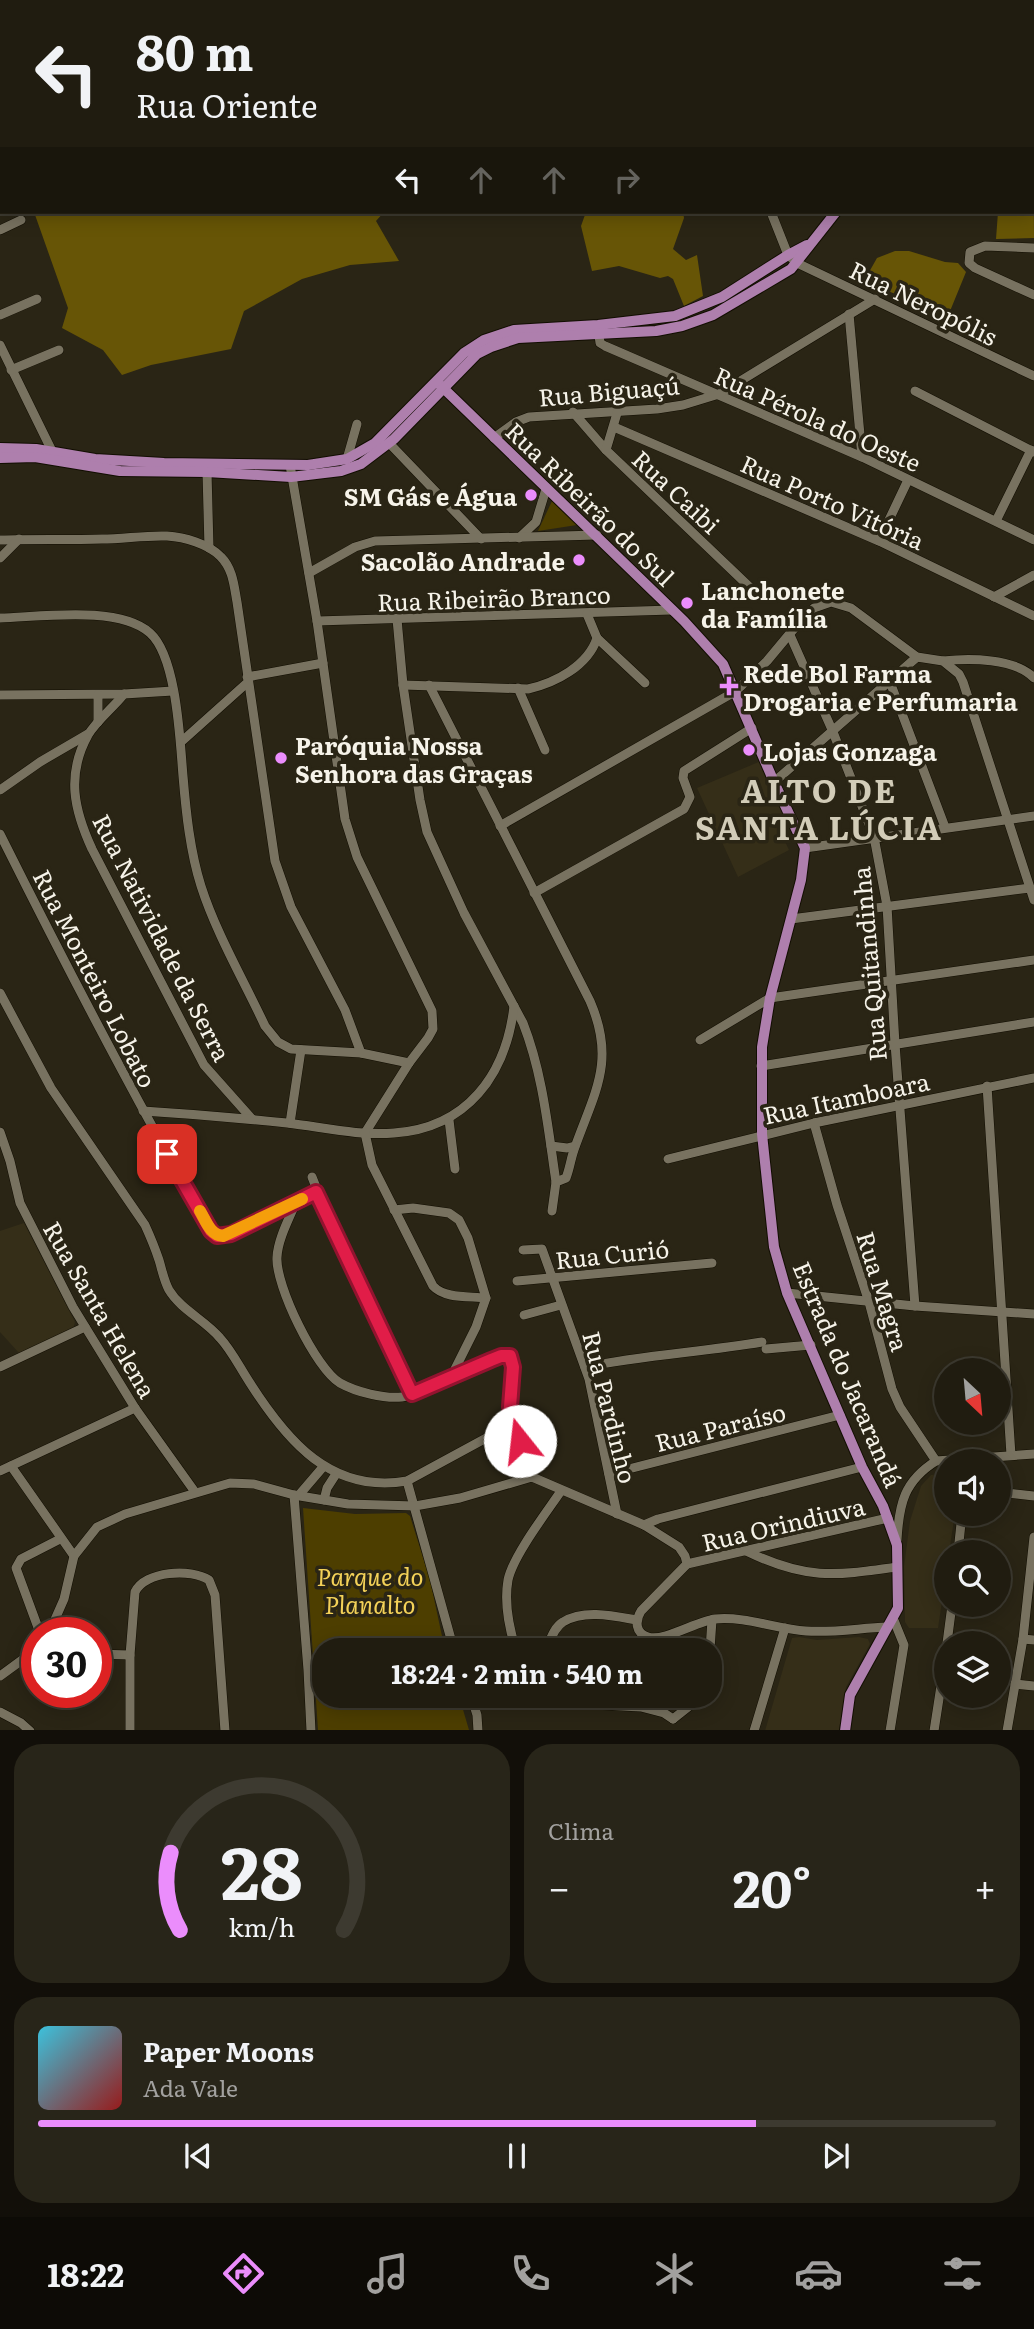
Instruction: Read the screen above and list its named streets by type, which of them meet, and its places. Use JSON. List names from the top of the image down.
{
  "streets": {
    "main road": ["Rua Ribeirão do Sul", "Estrada do Jacarandá"],
    "street": [
      "Rua Neropólis",
      "Rua Biguaçú",
      "Rua Pérola do Oeste",
      "Rua Caibi",
      "Rua Porto Vitória",
      "Rua Ribeirão Branco",
      "Rua Natividade da Serra",
      "Rua Quitandinha",
      "Rua Monteiro Lobato",
      "Rua Itamboara",
      "Rua Curió",
      "Rua Magra",
      "Rua Santa Helena",
      "Rua Pardinho",
      "Rua Paraíso",
      "Rua Orindiuva"
    ]
  },
  "crossings": [
    ["Rua Neropólis", "Rua Biguaçú"],
    ["Rua Biguaçú", "Rua Pérola do Oeste"],
    ["Rua Biguaçú", "Rua Caibi"],
    ["Rua Biguaçú", "Rua Ribeirão do Sul"],
    ["Rua Ribeirão do Sul", "Rua Ribeirão Branco"],
    ["Rua Quitandinha", "Rua Itamboara"],
    ["Rua Itamboara", "Rua Magra"],
    ["Rua Itamboara", "Estrada do Jacarandá"],
    ["Rua Curió", "Rua Pardinho"],
    ["Estrada do Jacarandá", "Rua Paraíso"],
    ["Estrada do Jacarandá", "Rua Orindiuva"],
    ["Rua Pardinho", "Rua Paraíso"]
  ],
  "districts": ["ALTO DE SANTA LÚCIA"],
  "parks": ["Parque do Planalto"],
  "places": {
    "other": [
      "SM Gás e Água",
      "Sacolão Andrade",
      "Lanchonete da Família",
      "Lojas Gonzaga",
      "Paróquia Nossa Senhora das Graças"
    ],
    "health": ["Rede Bol Farma Drogaria e Perfumaria"]
  },
  "north": "bottom right",
  "page": {
    "turn": ["80 m", "Rua Oriente"],
    "limit": "30",
    "trip": "18:24 · 2 min · 540 m",
    "tile": "Clima",
    "heat": ["−", "20°", "+"],
    "song": ["Paper Moons", "Ada Vale"],
    "tabs": "18:22",
    "gauge": ["28", "km/h"]
  }
}
